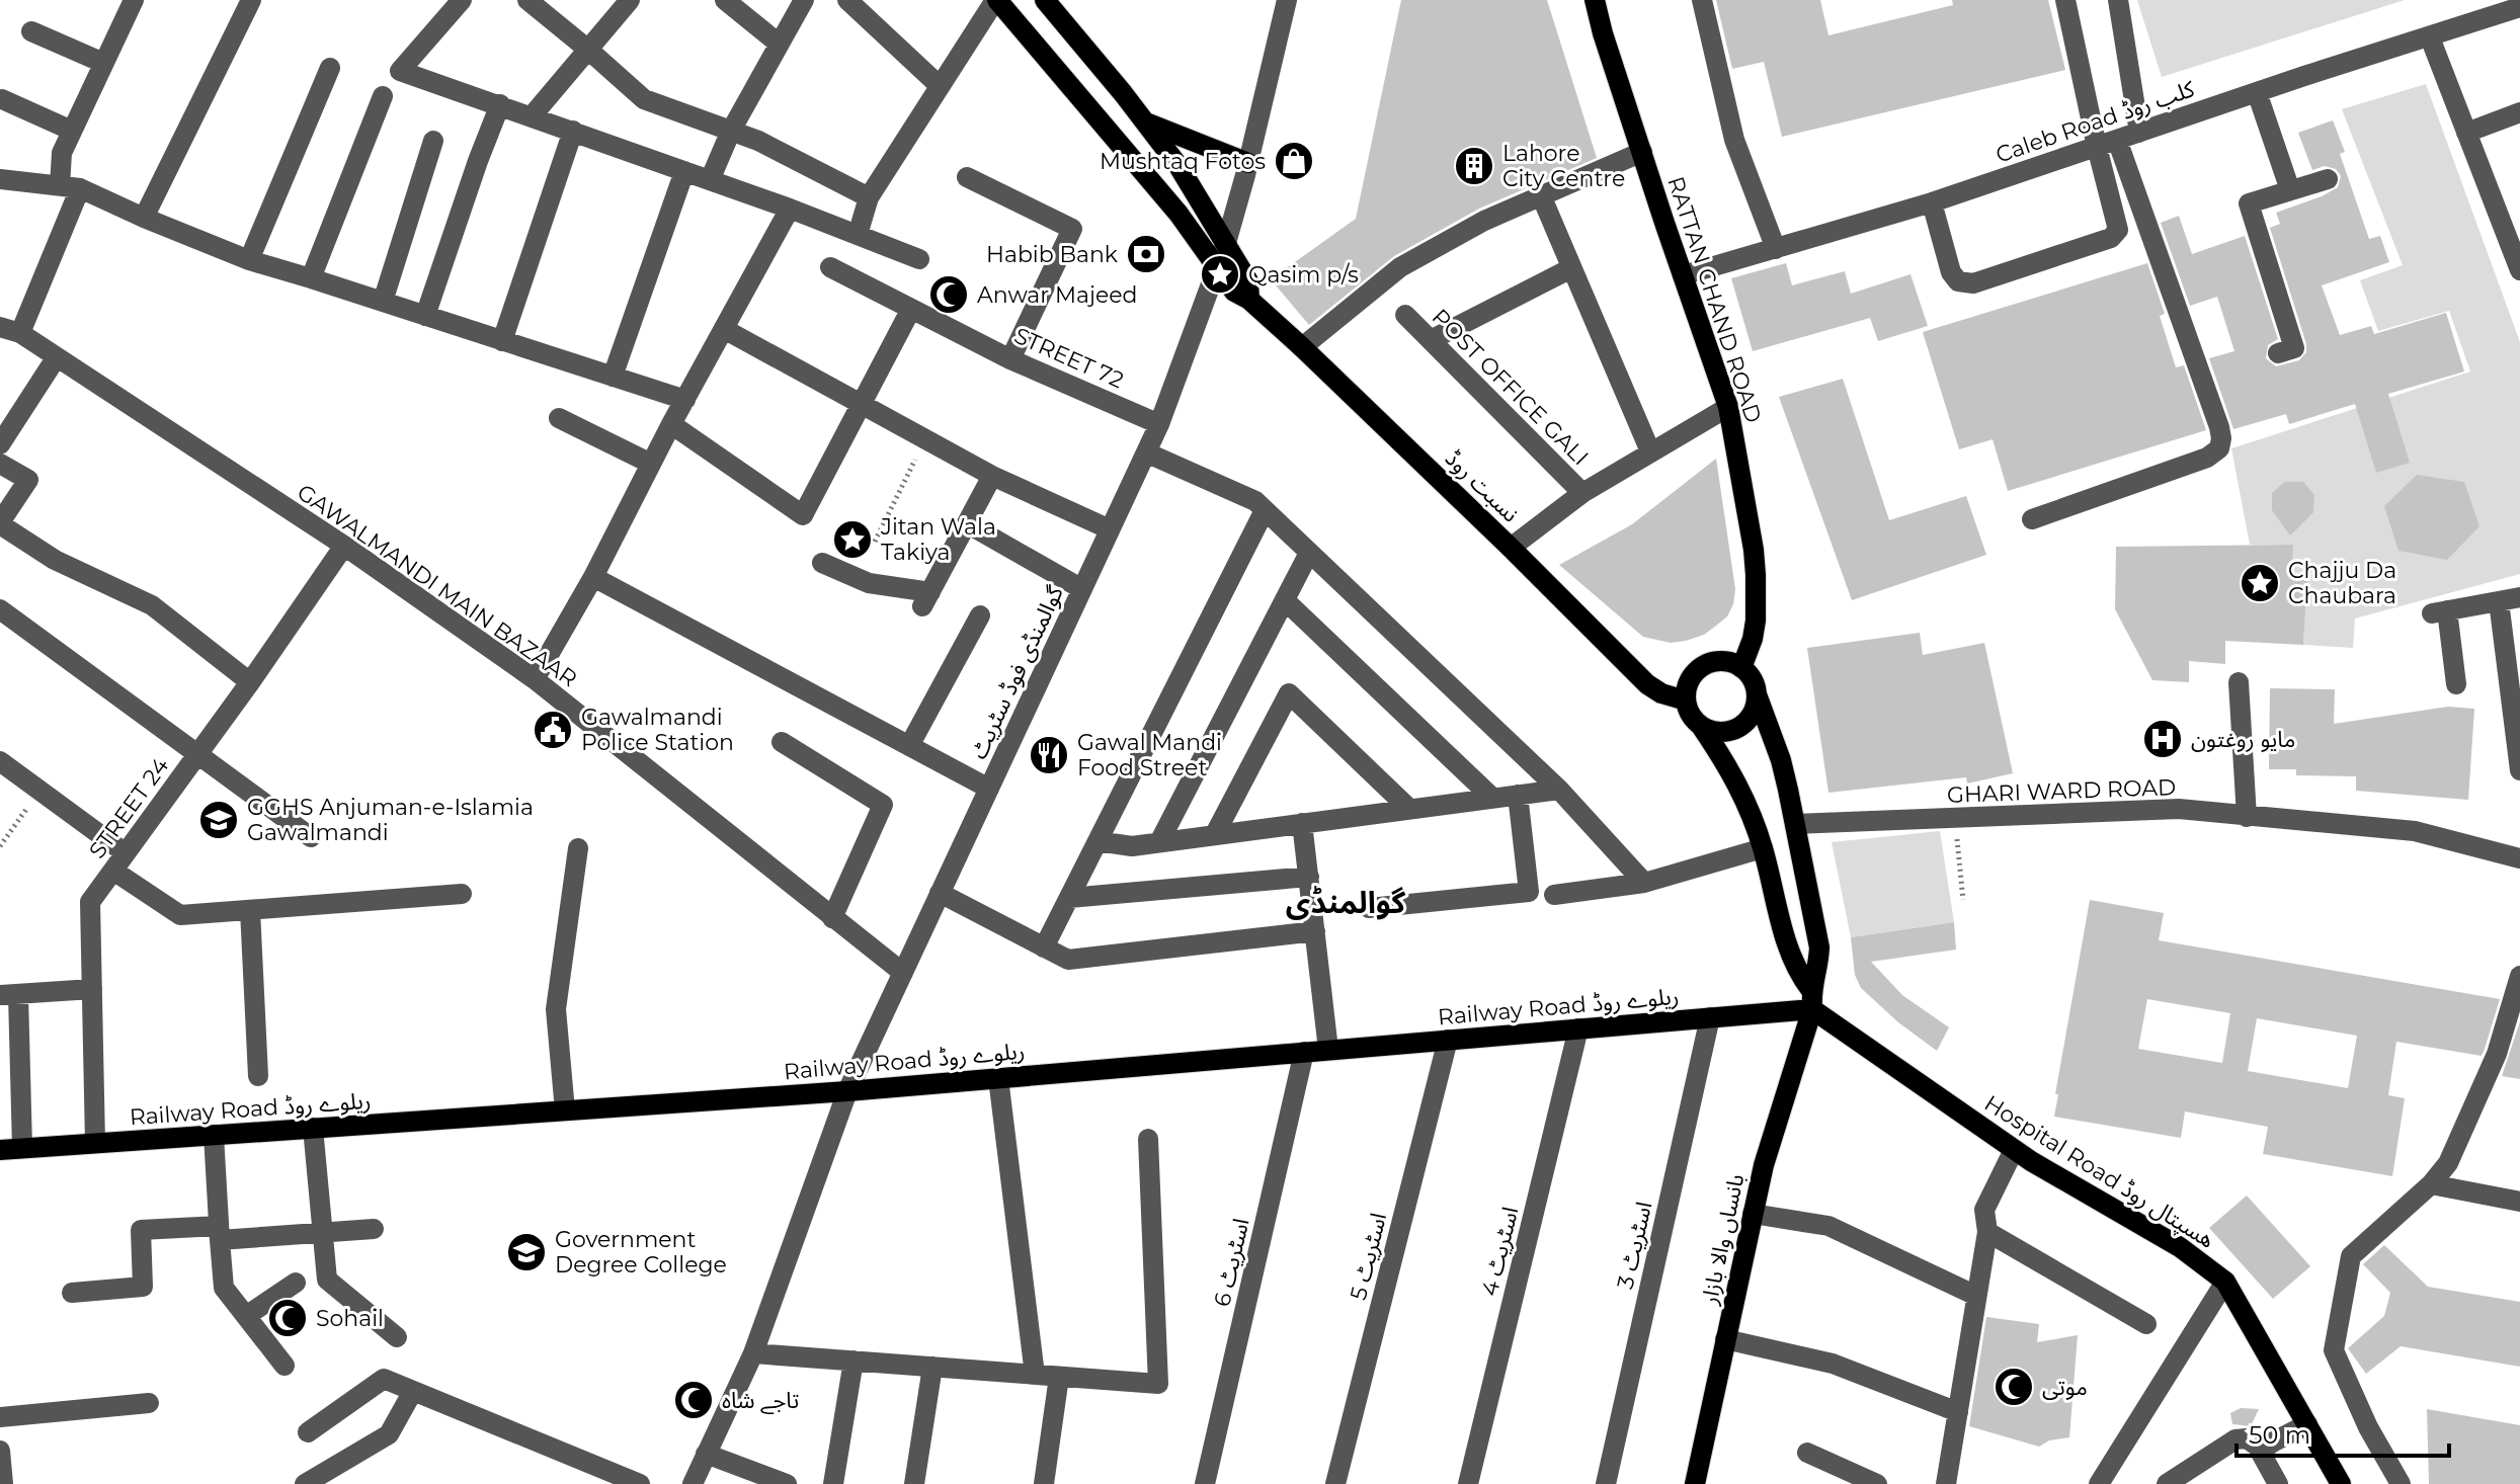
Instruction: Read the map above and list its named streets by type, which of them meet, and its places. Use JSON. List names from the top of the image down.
{
  "streets": {
    "main road": [
      "RATTAN CHAND ROAD",
      "نسبت روڈ",
      "Railway Road ریلوے روڈ",
      "Hospital Road ھسپتال روڈ",
      "بانساں والا بازار"
    ],
    "street": [
      "Caleb Road کلب روڈ",
      "STREET 72",
      "POST OFFICE GALI",
      "GAWALMANDI MAIN BAZAAR",
      "گوالمنڈی فوڈ سٹریٹ",
      "GHARI WARD ROAD",
      "STREET 24",
      "اسٹریٹ 3",
      "اسٹریٹ 4",
      "اسٹریٹ 5",
      "اسٹریٹ 6"
    ]
  },
  "crossings": [
    ["Caleb Road کلب روڈ", "RATTAN CHAND ROAD"],
    ["RATTAN CHAND ROAD", "نسبت روڈ"],
    ["RATTAN CHAND ROAD", "Hospital Road ھسپتال روڈ"],
    ["STREET 72", "گوالمنڈی فوڈ سٹریٹ"],
    ["نسبت روڈ", "گوالمنڈی فوڈ سٹریٹ"],
    ["نسبت روڈ", "Hospital Road ھسپتال روڈ"],
    ["GAWALMANDI MAIN BAZAAR", "گوالمنڈی فوڈ سٹریٹ"],
    ["GAWALMANDI MAIN BAZAAR", "STREET 24"],
    ["گوالمنڈی فوڈ سٹریٹ", "Railway Road ریلوے روڈ"],
    ["STREET 24", "Railway Road ریلوے روڈ"],
    ["Railway Road ریلوے روڈ", "Hospital Road ھسپتال روڈ"],
    ["Railway Road ریلوے روڈ", "بانساں والا بازار"],
    ["Railway Road ریلوے روڈ", "اسٹریٹ 3"],
    ["Railway Road ریلوے روڈ", "اسٹریٹ 4"],
    ["Railway Road ریلوے روڈ", "اسٹریٹ 5"],
    ["Railway Road ریلوے روڈ", "اسٹریٹ 6"],
    ["Hospital Road ھسپتال روڈ", "بانساں والا بازار"]
  ],
  "districts": ["گوالمنڈی"],
  "places": {
    "shop": ["Mushtaq Fotos"],
    "building": ["Lahore City Centre"],
    "bank": ["Habib Bank"],
    "place": ["Qasim p/s", "Jitan Wala Takiya", "Chajju Da Chaubara"],
    "mosque": [
      "Anwar Majeed",
      "Sohail",
      "موتی",
      "تاجے شاہ"
    ],
    "public building": ["Gawalmandi Police Station"],
    "hospital": ["مایو روغتون"],
    "restaurant": ["Gawal Mandi Food Street"],
    "school or university": ["GGHS Anjuman-e-Islamia Gawalmandi", "Government Degree College"]
  },
  "scale_bar": "50 m"
}
